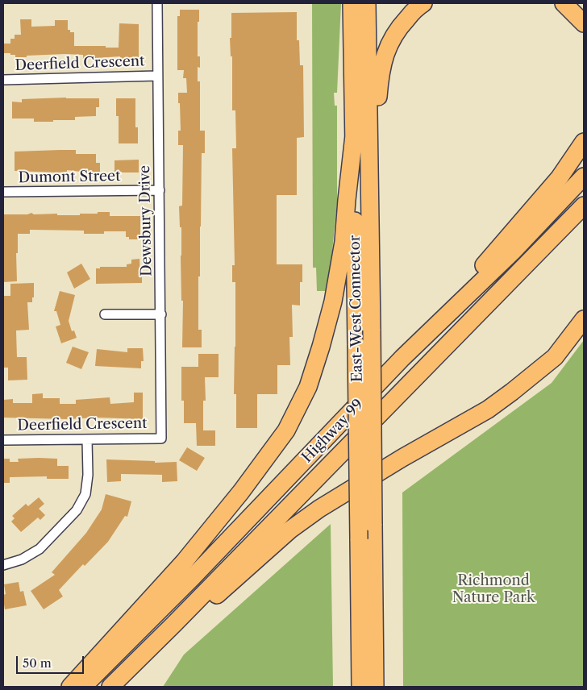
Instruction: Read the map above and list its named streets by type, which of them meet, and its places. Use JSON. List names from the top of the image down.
{
  "streets": {
    "highway": ["East-West Connector", "Highway 99"],
    "street": ["Deerfield Crescent", "Dumont Street", "Dewsbury Drive"]
  },
  "crossings": [
    ["Deerfield Crescent", "Dewsbury Drive"],
    ["Dumont Street", "Dewsbury Drive"]
  ],
  "parks": ["Richmond Nature Park"],
  "scale_bar": "50 m"
}
